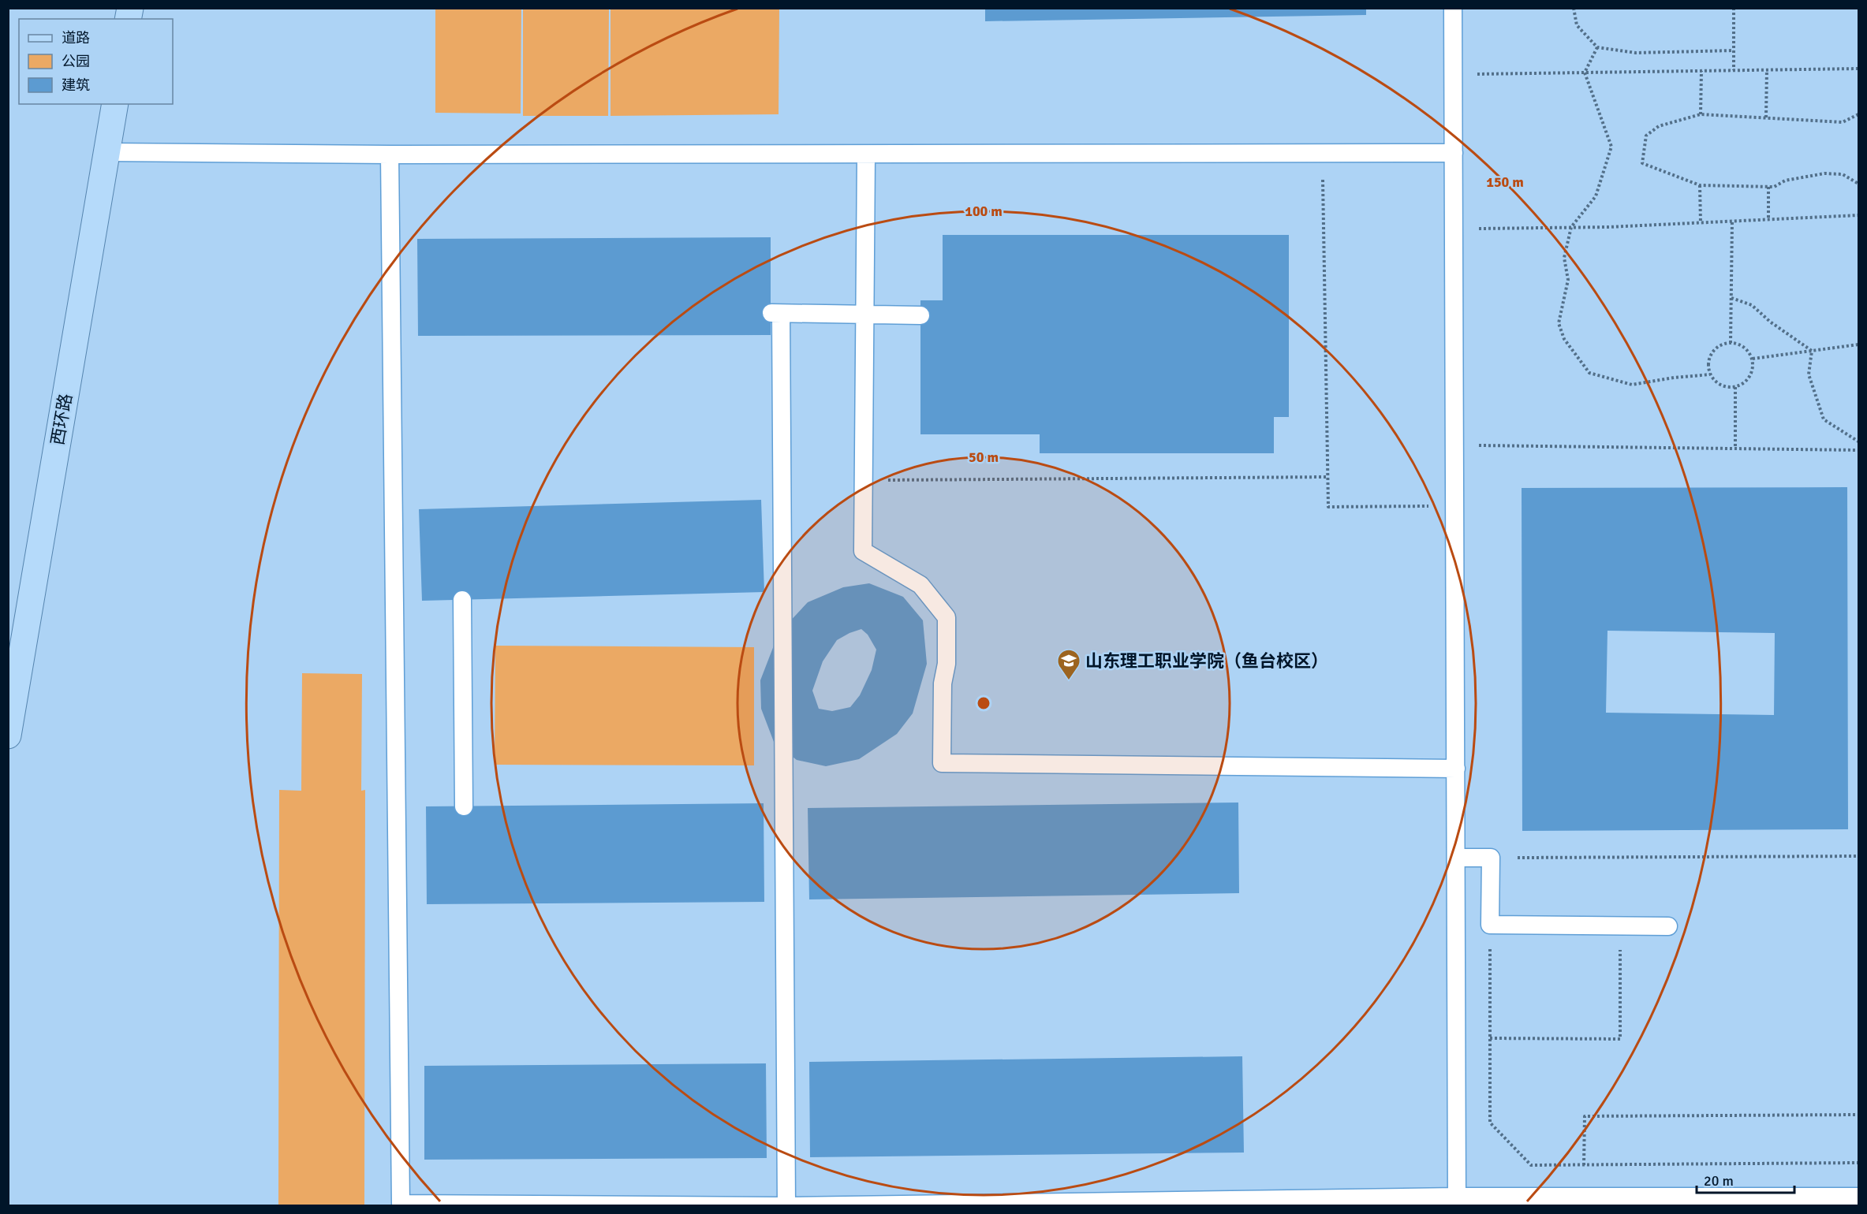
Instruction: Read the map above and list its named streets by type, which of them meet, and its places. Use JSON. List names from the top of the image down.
{
  "streets": {
    "main road": ["西环路"]
  },
  "places": {
    "school or university": ["山东理工职业学院（鱼台校区）"]
  },
  "legend": ["道路", "公园", "建筑"],
  "scale_bar": "20 m",
  "rings": ["150 m", "100 m", "50 m"]
}
